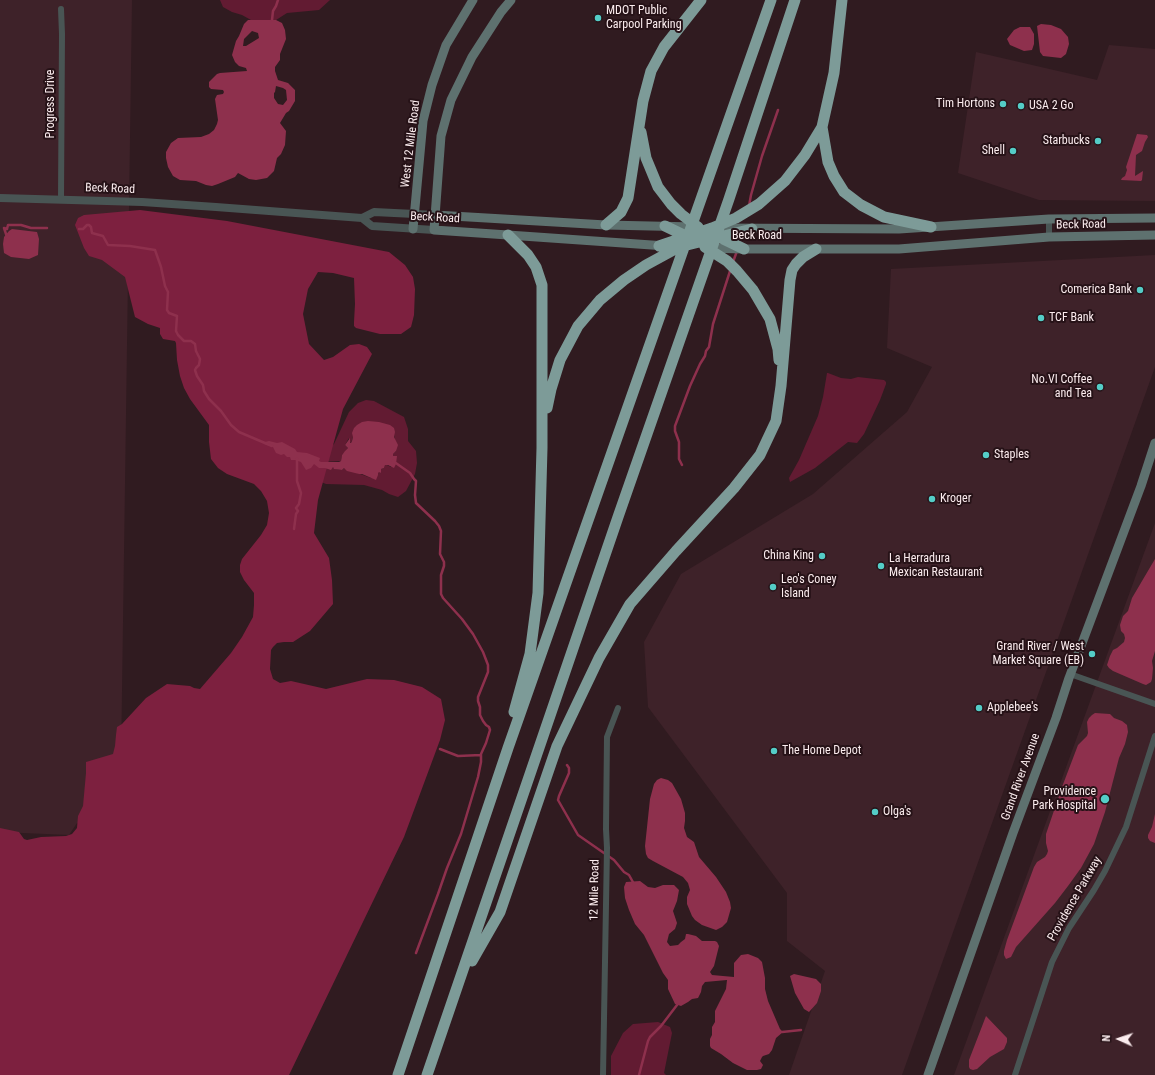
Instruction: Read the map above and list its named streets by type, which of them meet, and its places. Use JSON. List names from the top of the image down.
{
  "streets": {
    "main road": ["West 12 Mile Road", "Beck Road", "Grand River Avenue"],
    "street": ["Progress Drive", "12 Mile Road", "Providence Parkway"]
  },
  "crossings": [
    ["Progress Drive", "Beck Road"],
    ["West 12 Mile Road", "Beck Road"]
  ],
  "places": [
    "MDOT Public Carpool Parking",
    "Tim Hortons",
    "USA 2 Go",
    "Starbucks",
    "Shell",
    "Comerica Bank",
    "TCF Bank",
    "No.VI Coffee and Tea",
    "Staples",
    "Kroger",
    "China King",
    "La Herradura Mexican Restaurant",
    "Leo's Coney Island",
    "Grand River / West Market Square (EB)",
    "Applebee's",
    "The Home Depot",
    "Providence Park Hospital",
    "Olga's"
  ],
  "north": "left"
}
